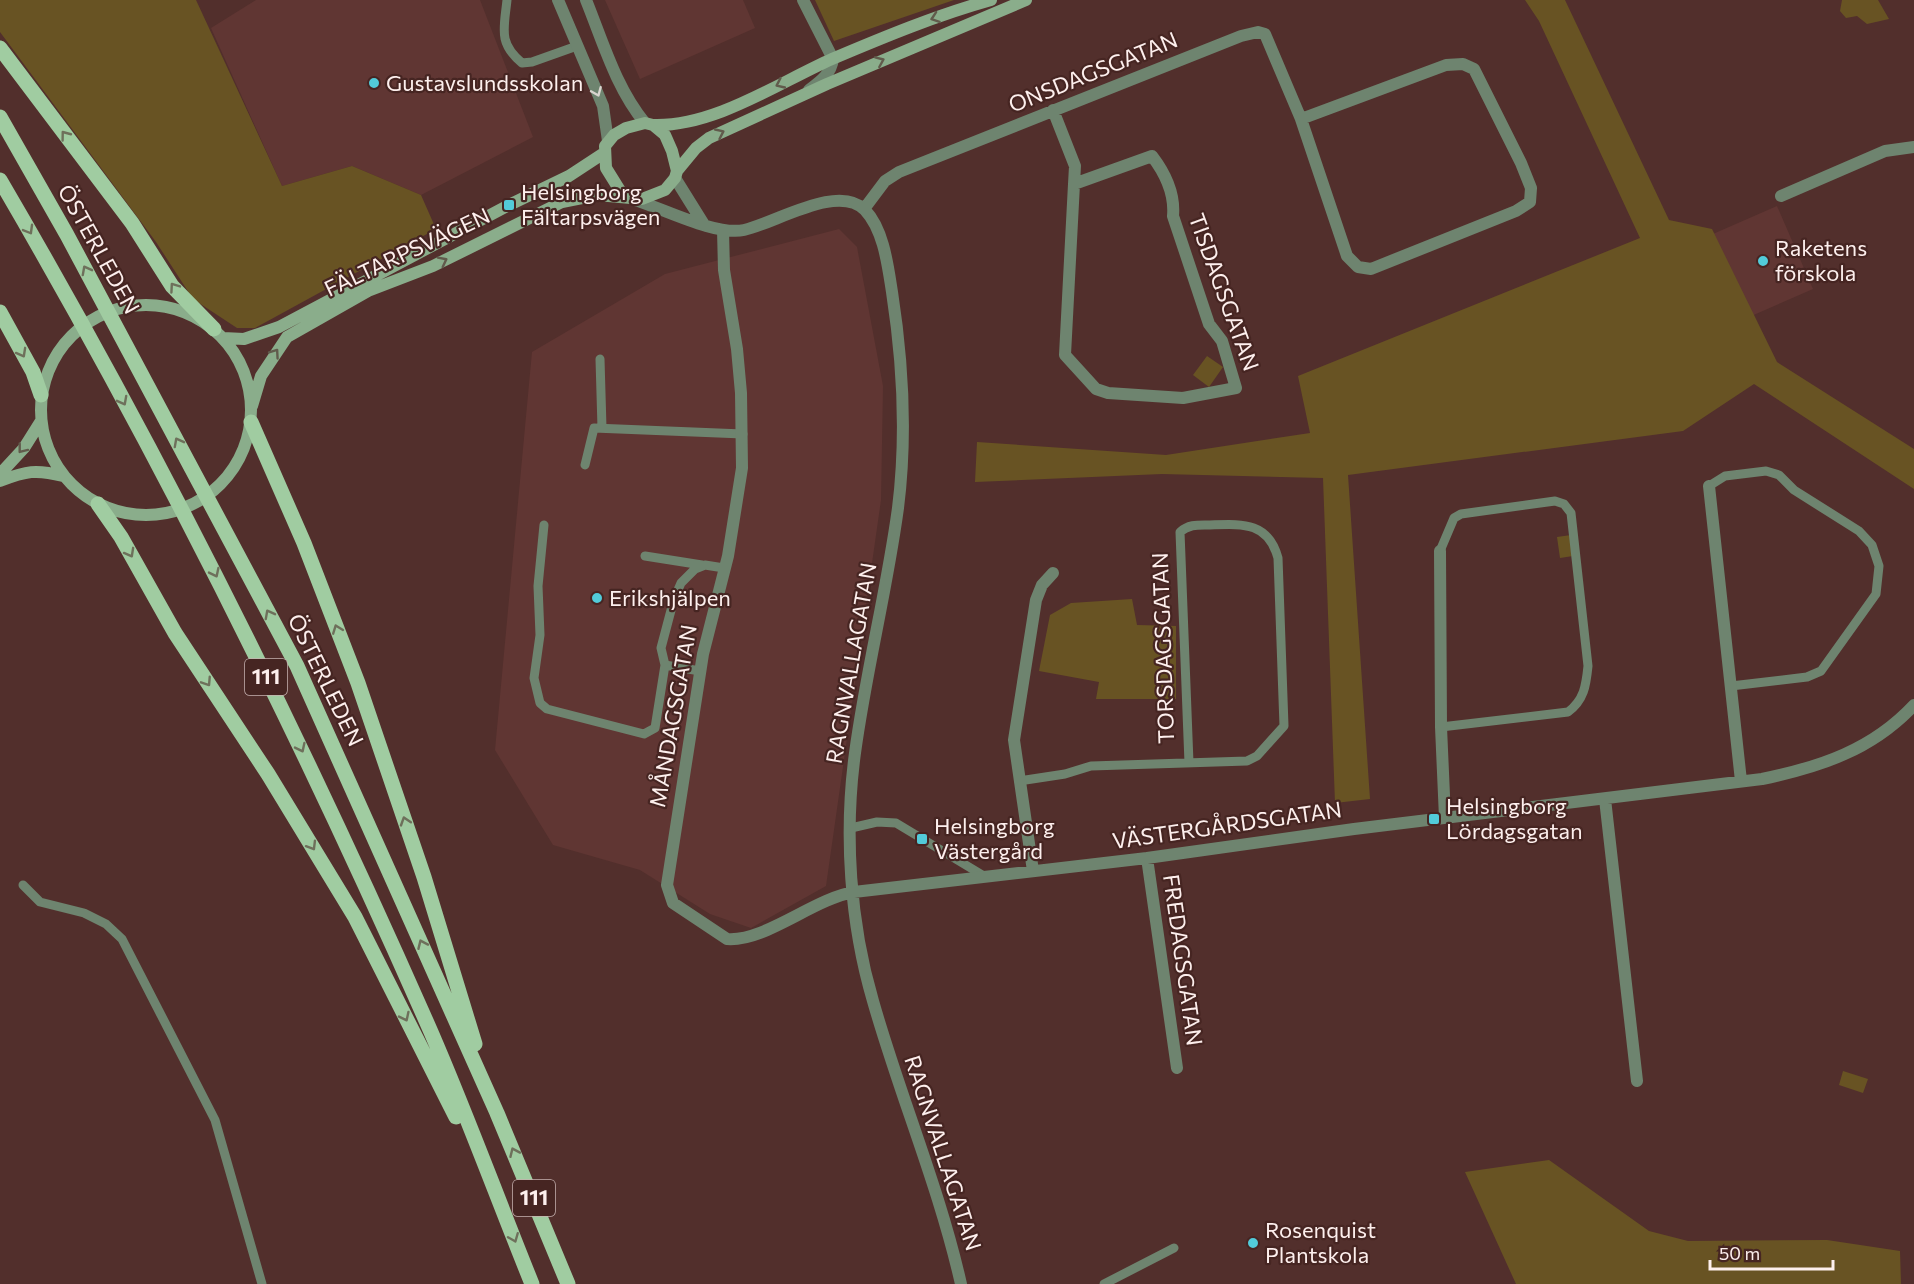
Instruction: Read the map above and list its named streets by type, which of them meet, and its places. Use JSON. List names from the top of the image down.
{
  "streets": {
    "main road": ["ÖSTERLEDEN", "FÄLTARPSVÄGEN", "111"],
    "street": [
      "ONSDAGSGATAN",
      "TISDAGSGATAN",
      "RAGNVALLAGATAN",
      "MÅNDAGSGATAN",
      "VÄSTERGÅRDSGATAN",
      "FREDAGSGATAN"
    ],
    "lane": ["TORSDAGSGATAN"]
  },
  "crossings": [
    ["ONSDAGSGATAN", "TISDAGSGATAN"],
    ["ONSDAGSGATAN", "RAGNVALLAGATAN"],
    ["RAGNVALLAGATAN", "MÅNDAGSGATAN"],
    ["RAGNVALLAGATAN", "VÄSTERGÅRDSGATAN"],
    ["MÅNDAGSGATAN", "VÄSTERGÅRDSGATAN"],
    ["VÄSTERGÅRDSGATAN", "FREDAGSGATAN"]
  ],
  "places": {
    "other": [
      "Gustavslundsskolan",
      "Raketens förskola",
      "Erikshjälpen",
      "Rosenquist Plantskola"
    ],
    "transit": ["Helsingborg Fältarpsvägen", "Helsingborg Lördagsgatan", "Helsingborg Västergård"]
  },
  "scale_bar": "50 m"
}
